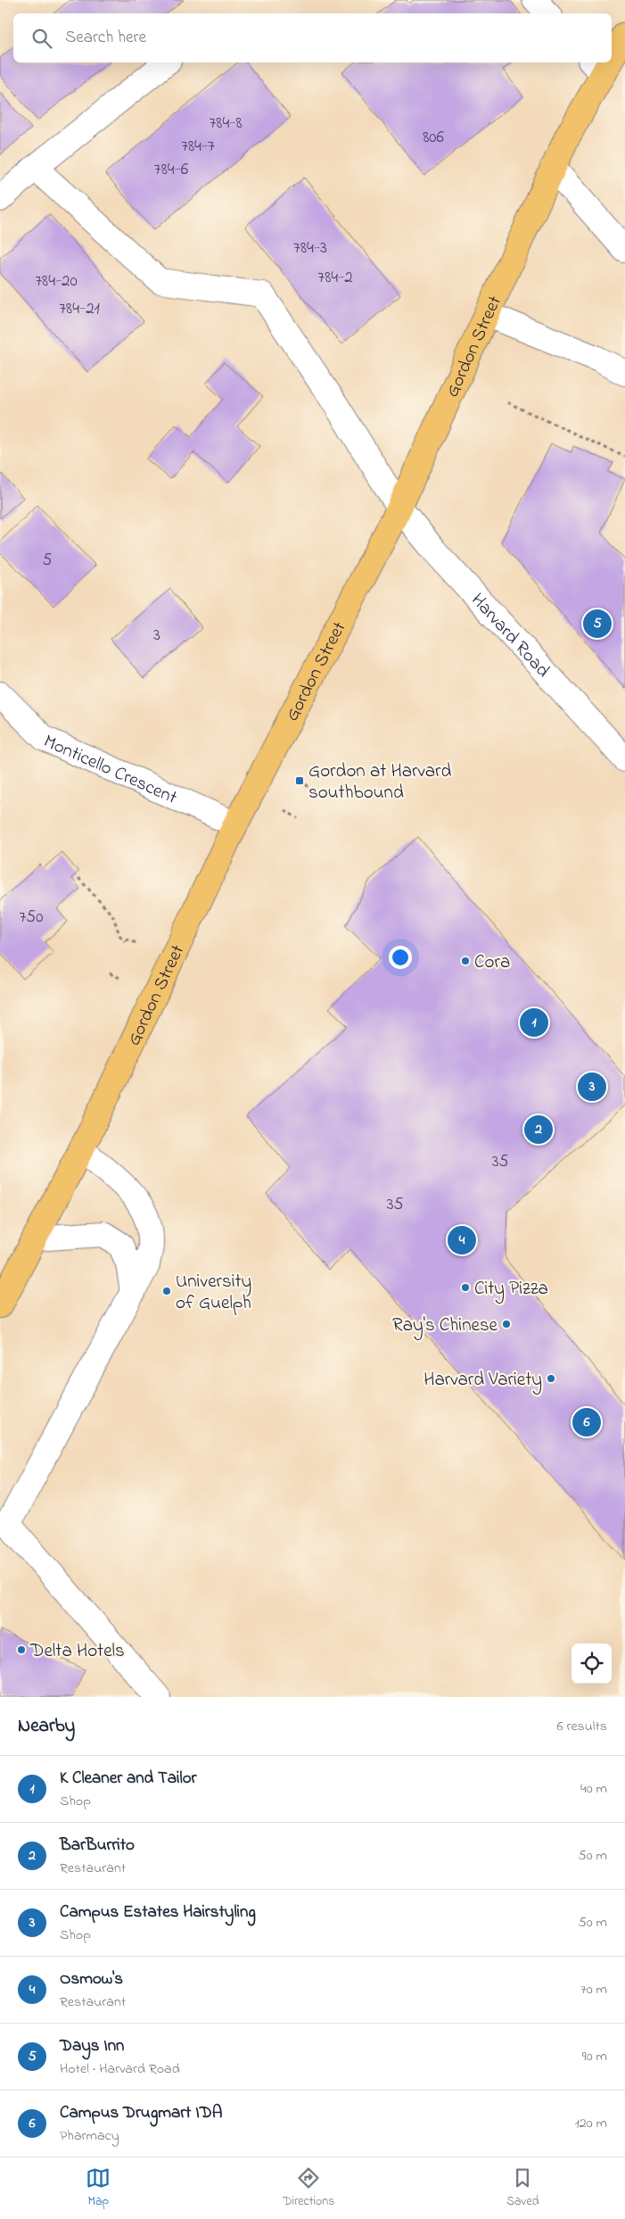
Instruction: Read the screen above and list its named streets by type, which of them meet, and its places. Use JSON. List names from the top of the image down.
{
  "streets": {
    "main road": ["Gordon Street"],
    "street": ["Harvard Road", "Monticello Crescent"]
  },
  "crossings": [
    ["Gordon Street", "Harvard Road"],
    ["Gordon Street", "Monticello Crescent"]
  ],
  "places": {
    "transit": ["Gordon at Harvard southbound"],
    "other": [
      "Cora",
      "City Pizza",
      "University of Guelph",
      "Ray's Chinese",
      "Harvard Variety",
      "Delta Hotels"
    ]
  },
  "house_numbers": [
    "784-8",
    "806",
    "784-7",
    "784-6",
    "784-3",
    "784-2",
    "784-20",
    "784-21",
    "5",
    "3",
    "750",
    "35",
    "35"
  ],
  "page": {
    "search": "Search here",
    "pins": [
      "5",
      "1",
      "3",
      "2",
      "4",
      "6"
    ],
    "heading": ["Nearby", "6 results"],
    "list": [
      {
        "mark": "1",
        "name": "K Cleaner and Tailor",
        "note": "Shop",
        "value": "40 m"
      },
      {
        "mark": "2",
        "name": "BarBurrito",
        "note": "Restaurant",
        "value": "50 m"
      },
      {
        "mark": "3",
        "name": "Campus Estates Hairstyling",
        "note": "Shop",
        "value": "50 m"
      },
      {
        "mark": "4",
        "name": "Osmow's",
        "note": "Restaurant",
        "value": "70 m"
      },
      {
        "mark": "5",
        "name": "Days Inn",
        "note": "Hotel · Harvard Road",
        "value": "90 m"
      },
      {
        "mark": "6",
        "name": "Campus Drugmart IDA",
        "note": "Pharmacy",
        "value": "120 m"
      }
    ],
    "nav": ["Map", "Directions", "Saved"]
  }
}
